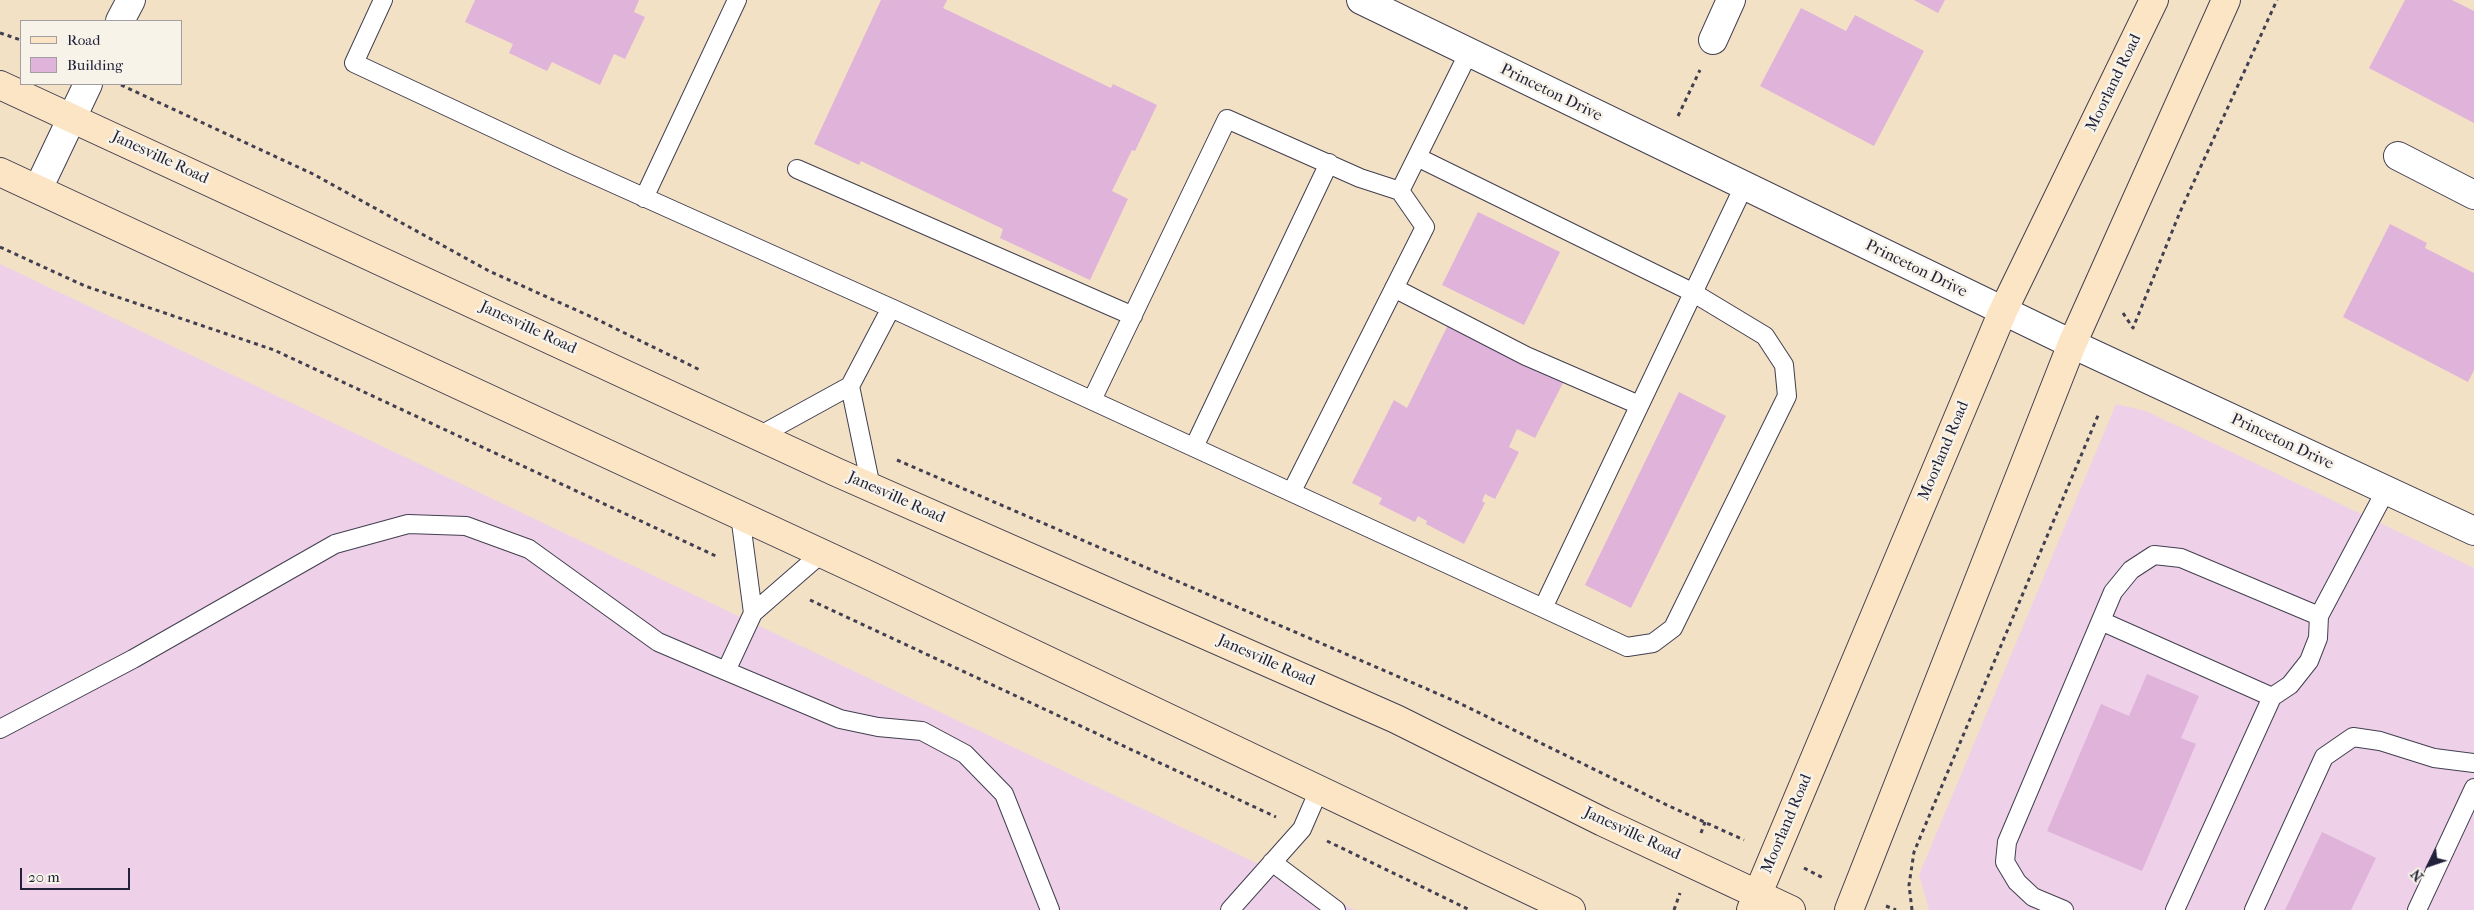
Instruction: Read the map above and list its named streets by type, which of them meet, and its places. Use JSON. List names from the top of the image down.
{
  "streets": {
    "main road": ["Moorland Road", "Janesville Road"],
    "street": ["Princeton Drive"]
  },
  "crossings": [
    ["Moorland Road", "Princeton Drive"],
    ["Moorland Road", "Janesville Road"]
  ],
  "legend": ["Road", "Building"],
  "scale_bar": "20 m",
  "north": "bottom left"
}
